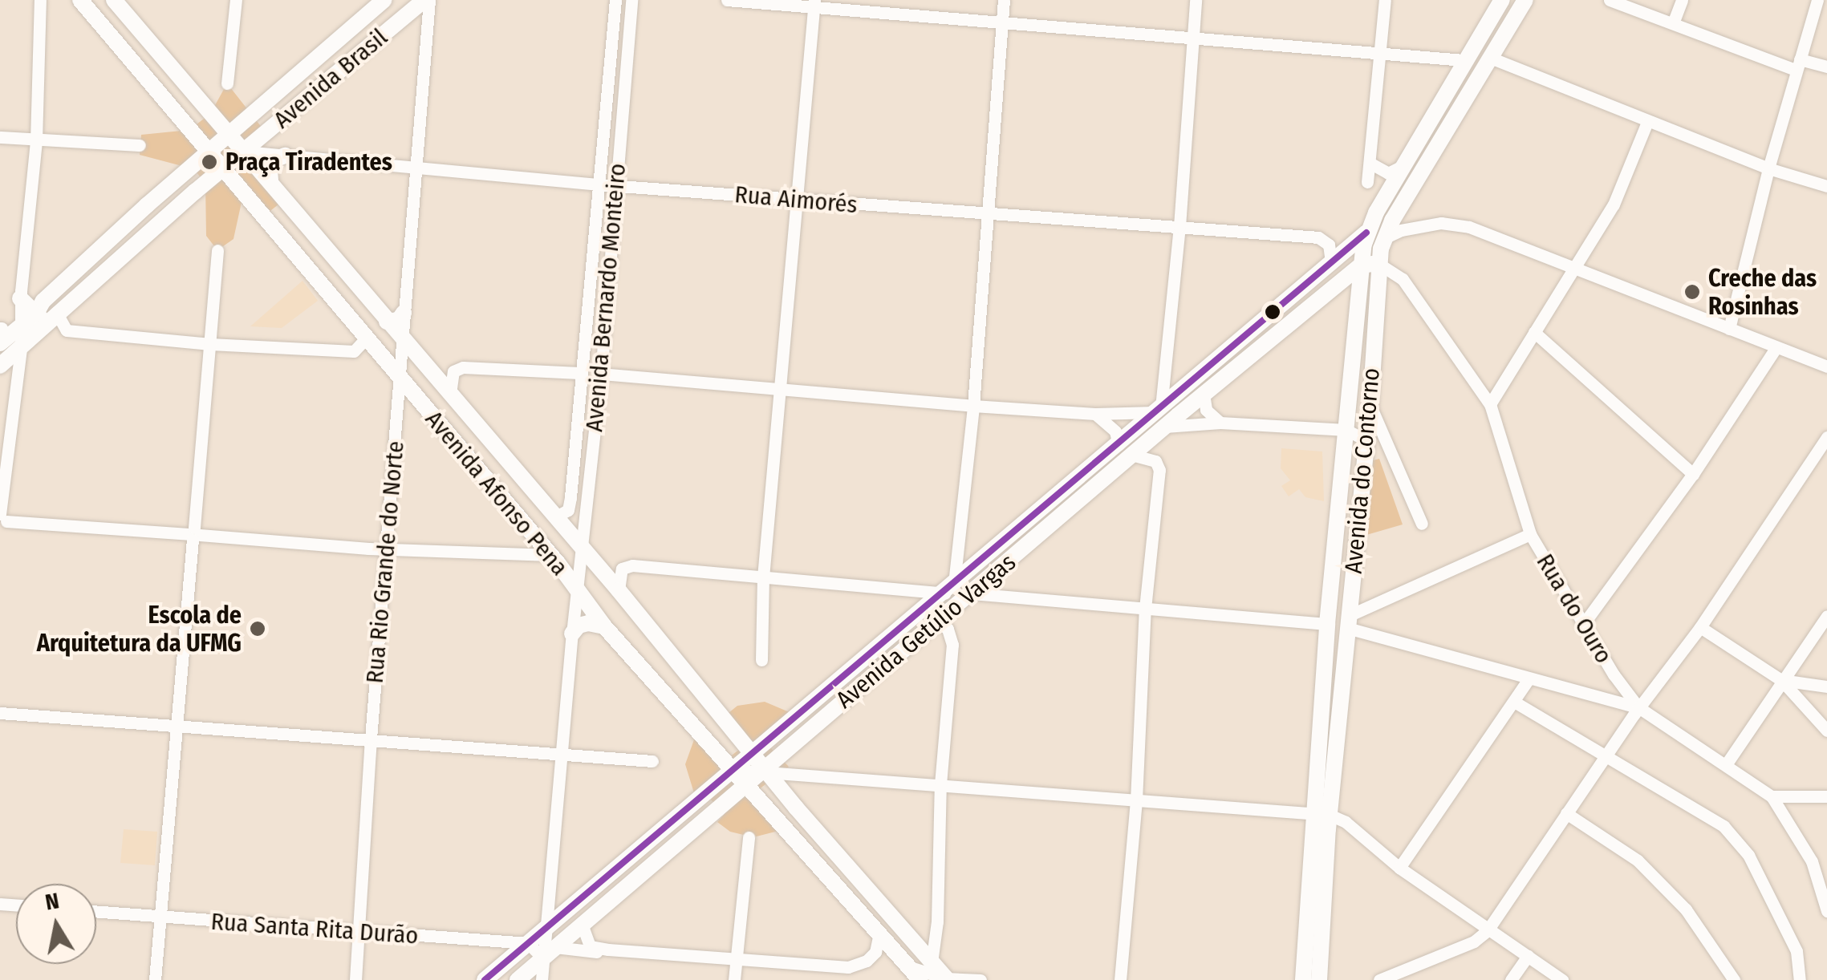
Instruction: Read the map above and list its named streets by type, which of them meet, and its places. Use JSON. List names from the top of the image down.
{
  "streets": {
    "main road": [
      "Avenida Brasil",
      "Avenida do Contorno",
      "Avenida Afonso Pena",
      "Avenida Getúlio Vargas"
    ],
    "street": [
      "Rua Aimorés",
      "Avenida Bernardo Monteiro",
      "Rua Rio Grande do Norte",
      "Rua do Ouro",
      "Rua Santa Rita Durão"
    ]
  },
  "crossings": [
    ["Avenida Brasil", "Rua Aimorés"],
    ["Avenida Brasil", "Avenida Afonso Pena"],
    ["Avenida Brasil", "Rua Rio Grande do Norte"],
    ["Rua Aimorés", "Avenida Bernardo Monteiro"],
    ["Rua Aimorés", "Avenida Afonso Pena"],
    ["Rua Aimorés", "Rua Rio Grande do Norte"],
    ["Rua Aimorés", "Avenida Getúlio Vargas"],
    ["Avenida Bernardo Monteiro", "Avenida Afonso Pena"],
    ["Avenida Bernardo Monteiro", "Avenida Getúlio Vargas"],
    ["Avenida do Contorno", "Rua do Ouro"],
    ["Avenida do Contorno", "Avenida Getúlio Vargas"],
    ["Avenida Afonso Pena", "Rua Rio Grande do Norte"],
    ["Avenida Afonso Pena", "Avenida Getúlio Vargas"],
    ["Rua Rio Grande do Norte", "Rua Santa Rita Durão"],
    ["Rua do Ouro", "Avenida Getúlio Vargas"],
    ["Avenida Getúlio Vargas", "Rua Santa Rita Durão"]
  ],
  "places": ["Praça Tiradentes", "Creche das Rosinhas", "Escola de Arquitetura da UFMG"],
  "north": "top"
}
